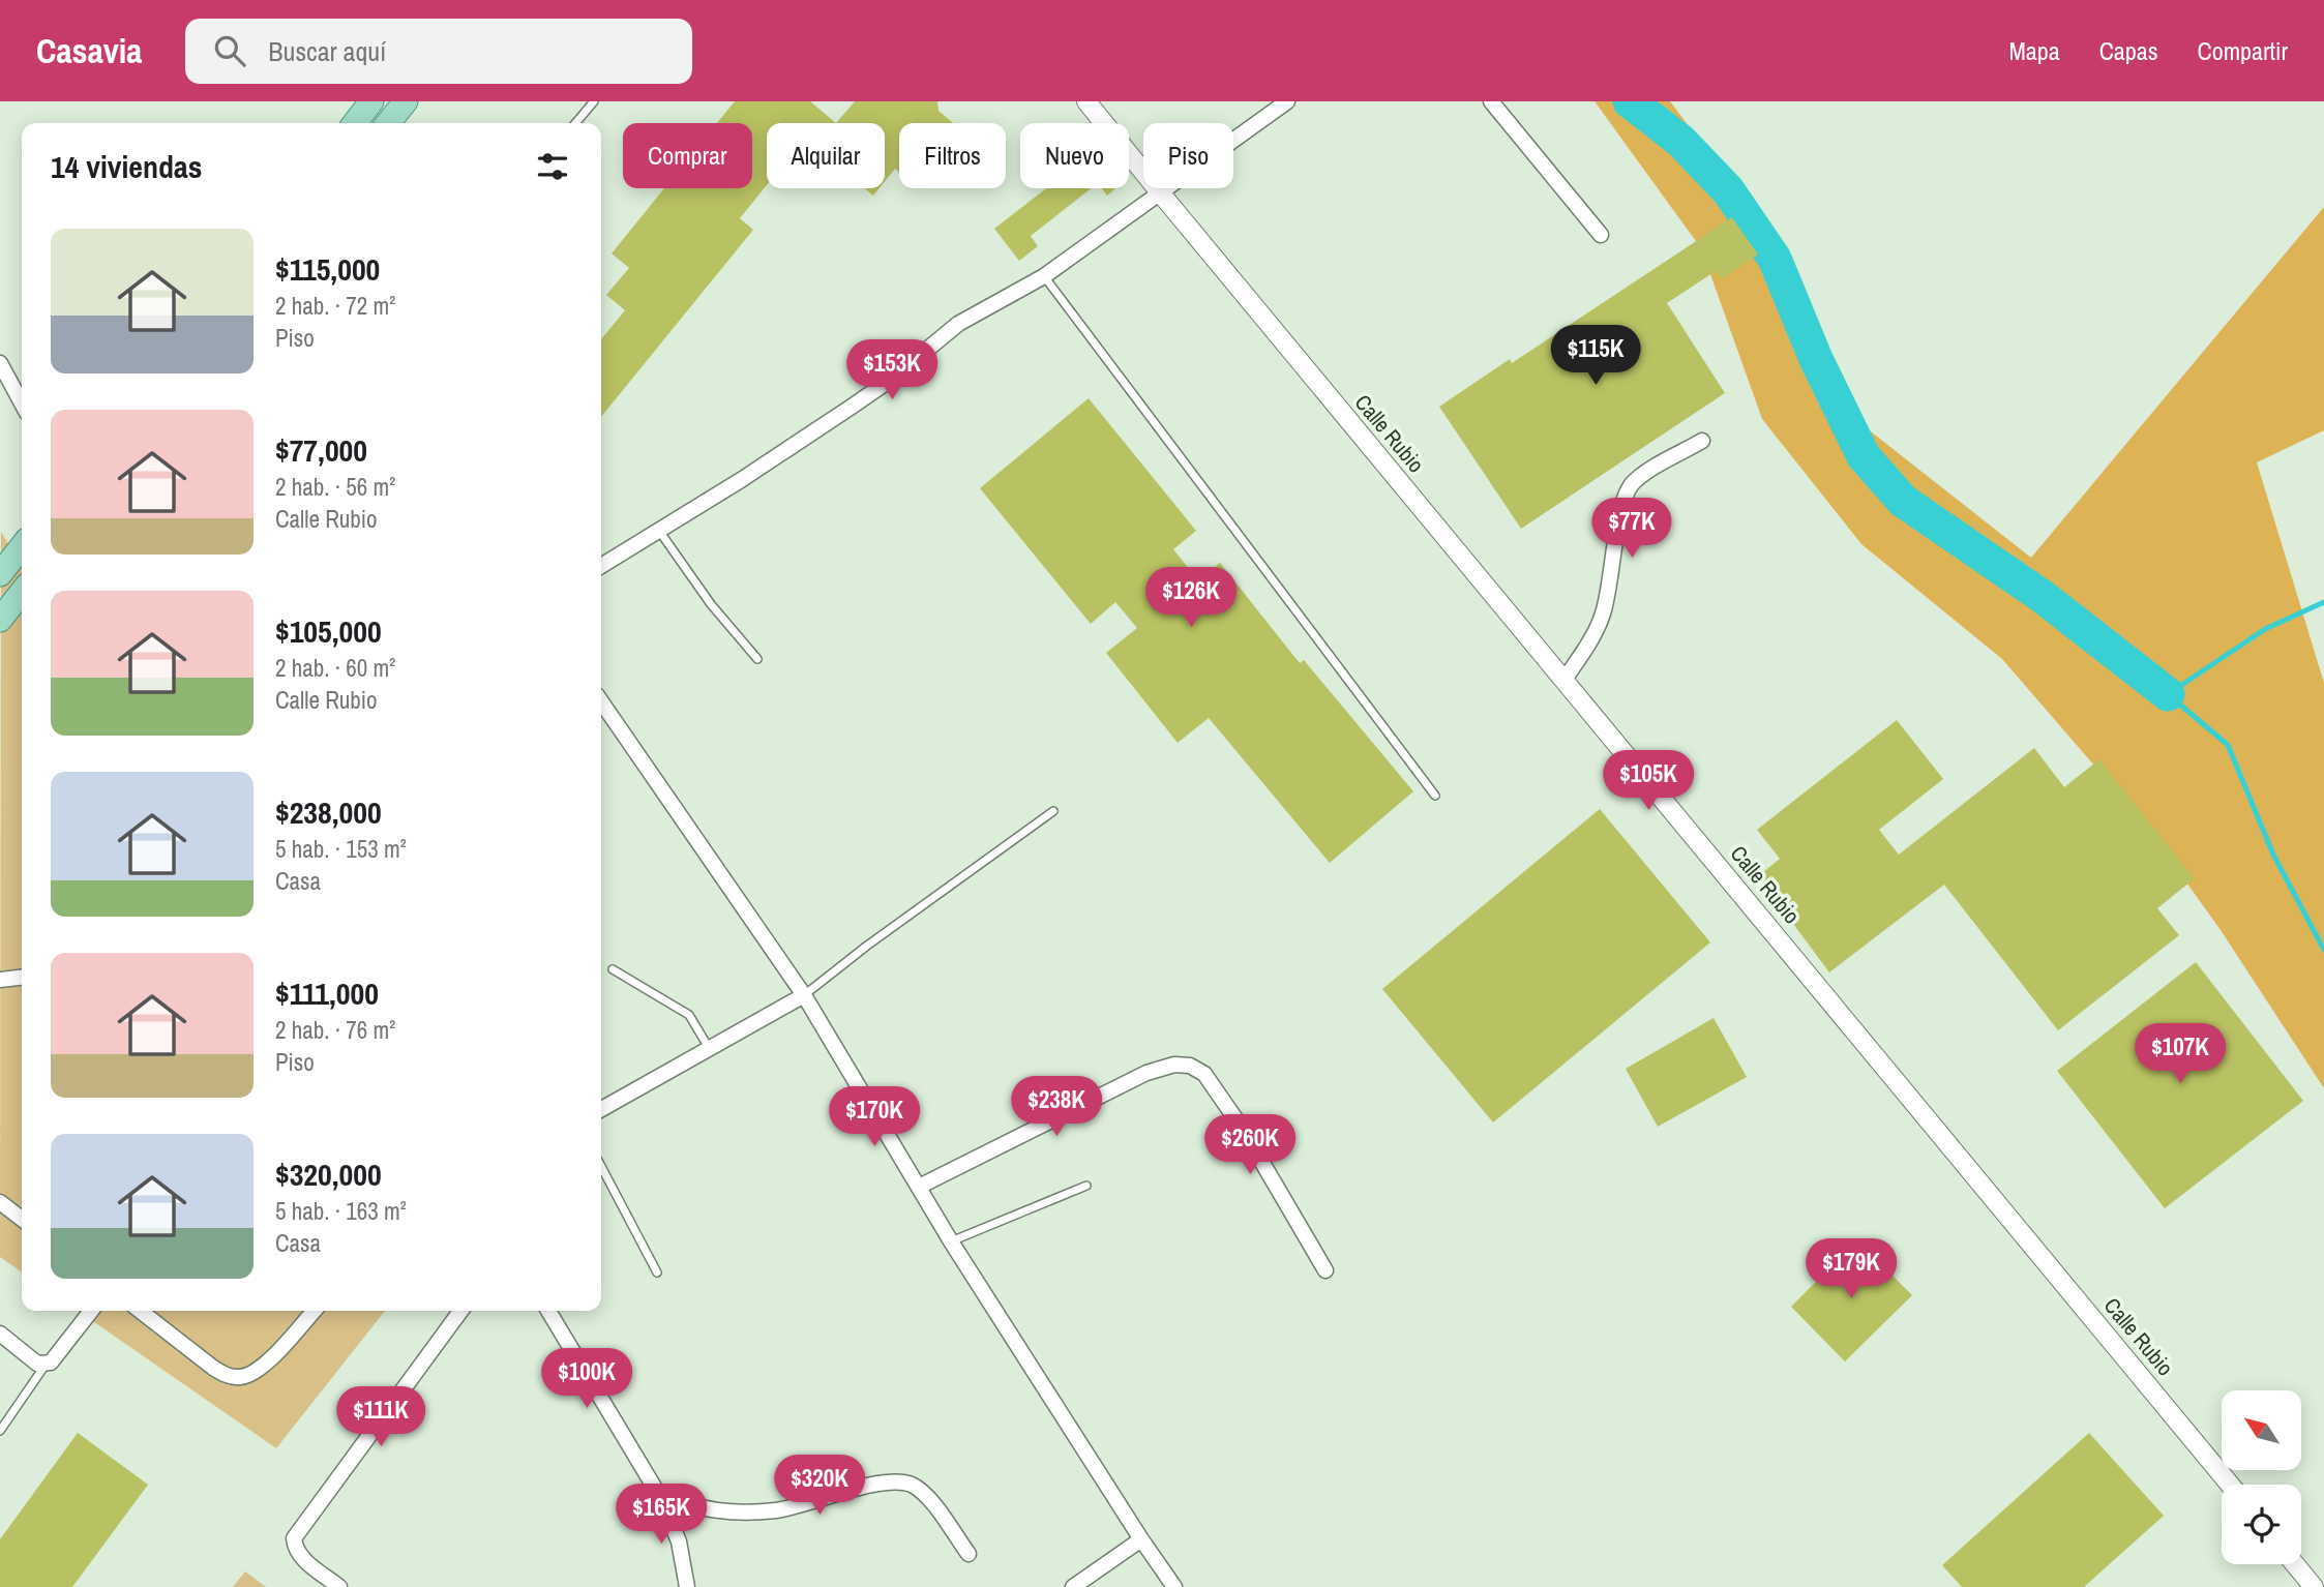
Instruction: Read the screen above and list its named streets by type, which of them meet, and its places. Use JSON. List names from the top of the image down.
{
  "streets": {
    "street": ["Calle Rubio"]
  },
  "north": "top left",
  "page": {
    "header": "Casavia",
    "search": "Buscar aquí",
    "nav": ["Mapa", "Capas", "Compartir"],
    "chip": [
      "Comprar",
      "Alquilar",
      "Filtros",
      "Nuevo",
      "Piso"
    ],
    "heading": "14 viviendas",
    "list": [
      {
        "name": "$115,000",
        "note": "2 hab. · 72 m² · Piso"
      },
      {
        "name": "$77,000",
        "note": "2 hab. · 56 m² · Calle Rubio"
      },
      {
        "name": "$105,000",
        "note": "2 hab. · 60 m² · Calle Rubio"
      },
      {
        "name": "$238,000",
        "note": "5 hab. · 153 m² · Casa"
      },
      {
        "name": "$111,000",
        "note": "2 hab. · 76 m² · Piso"
      },
      {
        "name": "$320,000",
        "note": "5 hab. · 163 m² · Casa"
      }
    ],
    "price": [
      "$115K",
      "$153K",
      "$77K",
      "$126K",
      "$105K",
      "$107K",
      "$238K",
      "$170K",
      "$260K",
      "$179K",
      "$100K",
      "$111K",
      "$320K",
      "$165K"
    ]
  }
}
